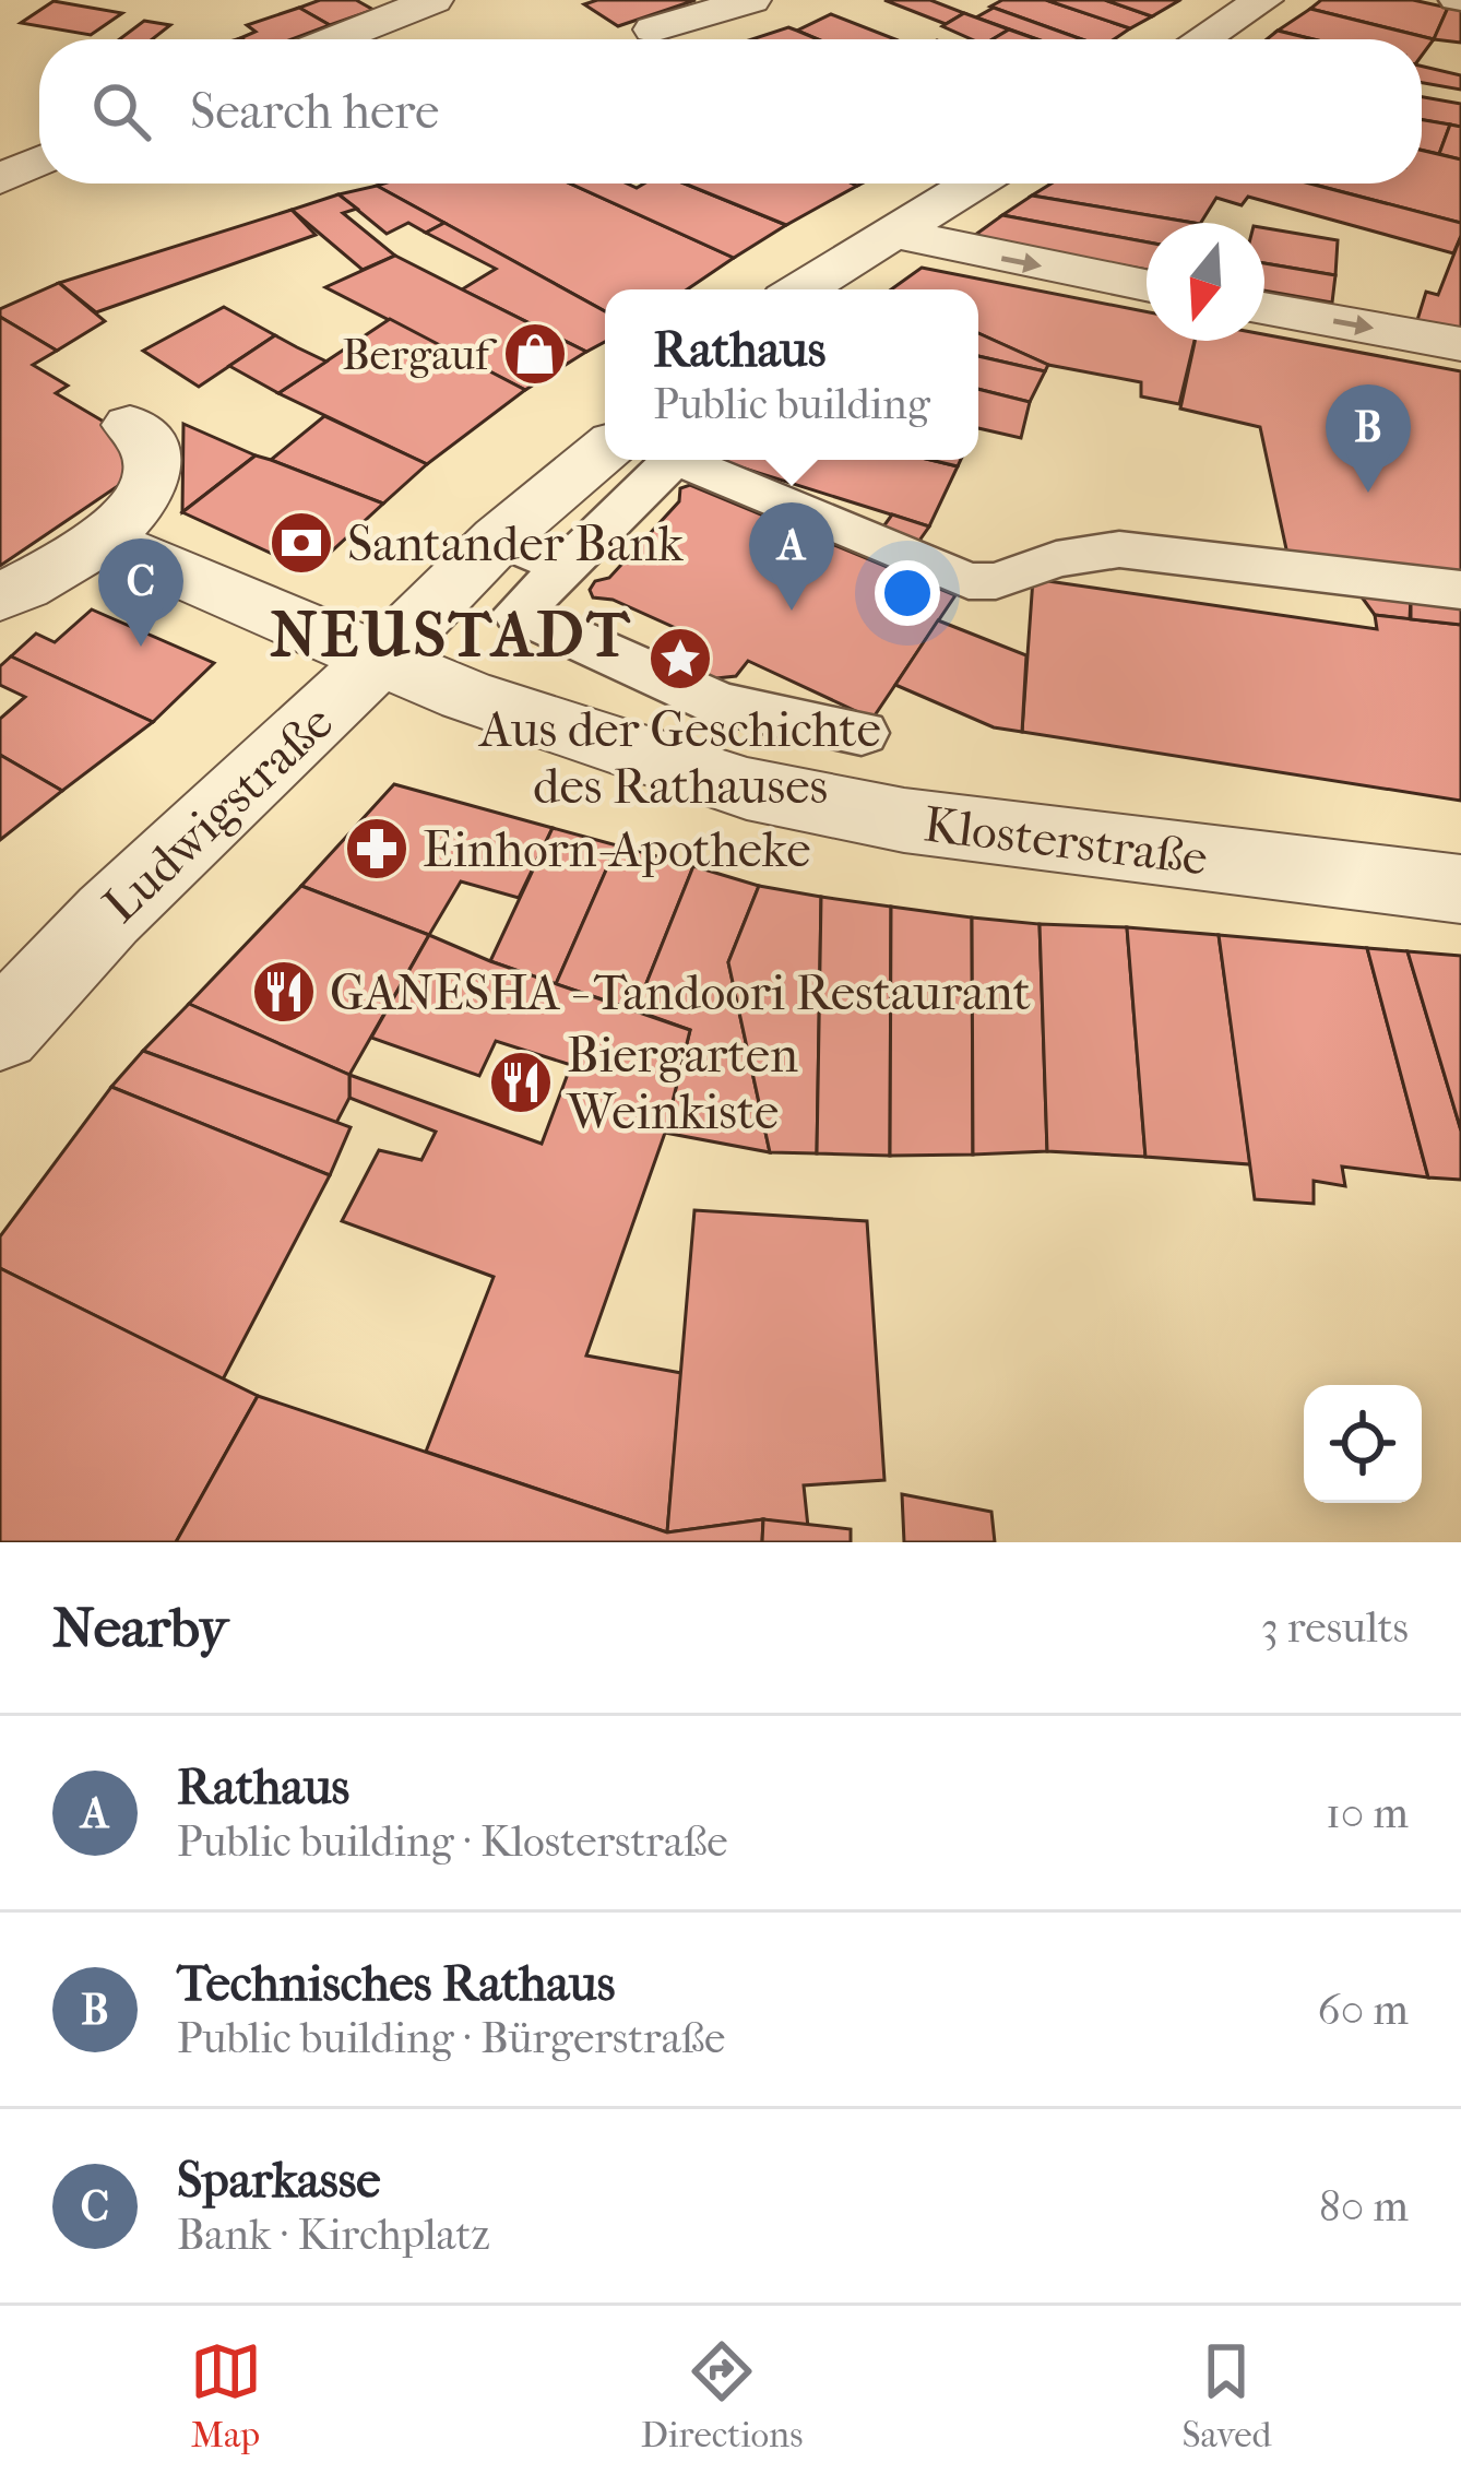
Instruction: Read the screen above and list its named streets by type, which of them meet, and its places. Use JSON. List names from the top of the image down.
{
  "streets": {
    "street": ["Ludwigstraße", "Klosterstraße"]
  },
  "crossings": [
    ["Ludwigstraße", "Klosterstraße"]
  ],
  "districts": ["NEUSTADT"],
  "places": {
    "shop": ["Bergauf"],
    "bank": ["Santander Bank"],
    "place": ["Aus der Geschichte des Rathauses"],
    "pharmacy": ["Einhorn-Apotheke"],
    "restaurant": ["GANESHA - Tandoori Restaurant", "Biergarten Weinkiste"]
  },
  "north": "bottom",
  "page": {
    "search": "Search here",
    "popup": ["Rathaus", "Public building"],
    "pins": ["B", "A", "C"],
    "heading": ["Nearby", "3 results"],
    "list": [
      {
        "mark": "A",
        "name": "Rathaus",
        "note": "Public building · Klosterstraße",
        "value": "10 m"
      },
      {
        "mark": "B",
        "name": "Technisches Rathaus",
        "note": "Public building · Bürgerstraße",
        "value": "60 m"
      },
      {
        "mark": "C",
        "name": "Sparkasse",
        "note": "Bank · Kirchplatz",
        "value": "80 m"
      }
    ],
    "nav": ["Map", "Directions", "Saved"]
  }
}
